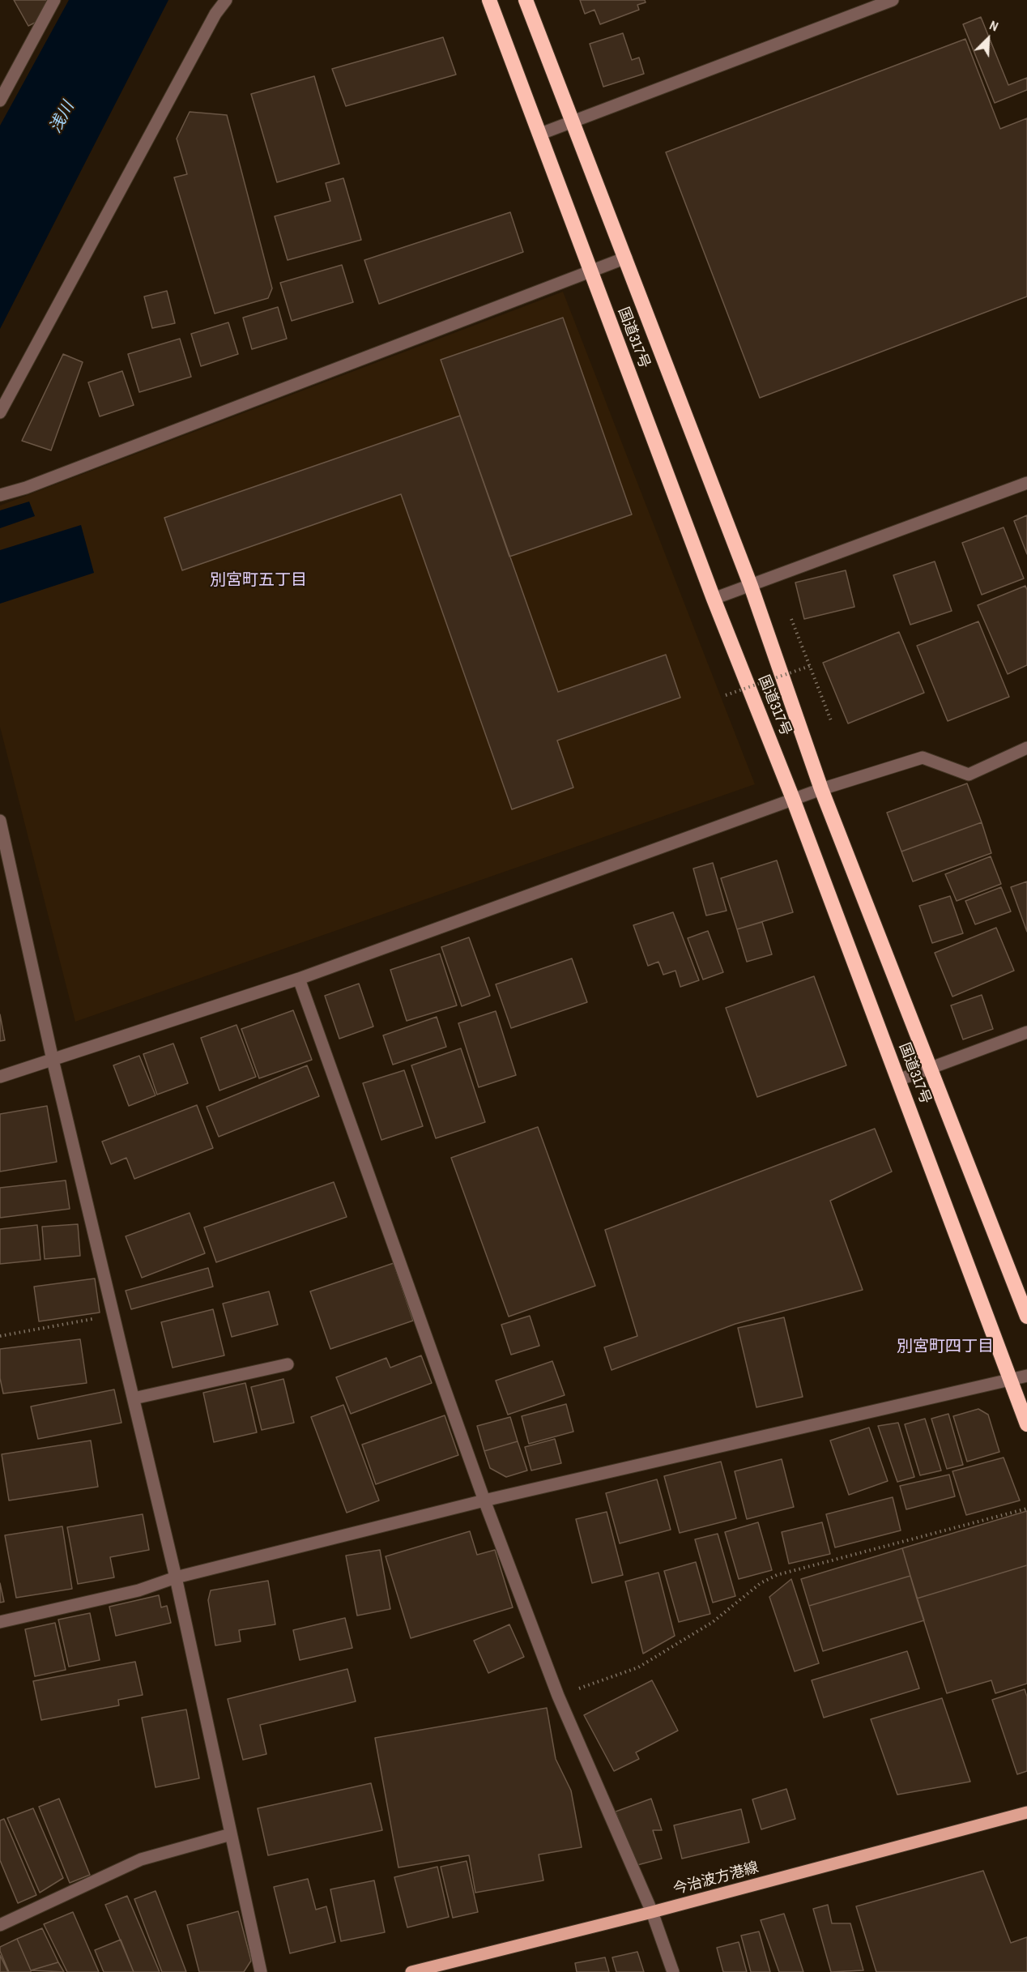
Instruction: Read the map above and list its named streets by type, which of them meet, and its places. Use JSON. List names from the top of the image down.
{
  "streets": {
    "highway": ["国道317号"],
    "main road": ["今治波方港線"]
  },
  "districts": ["別宮町五丁目", "別宮町四丁目"],
  "water": ["浅川"],
  "north": "top right"
}
